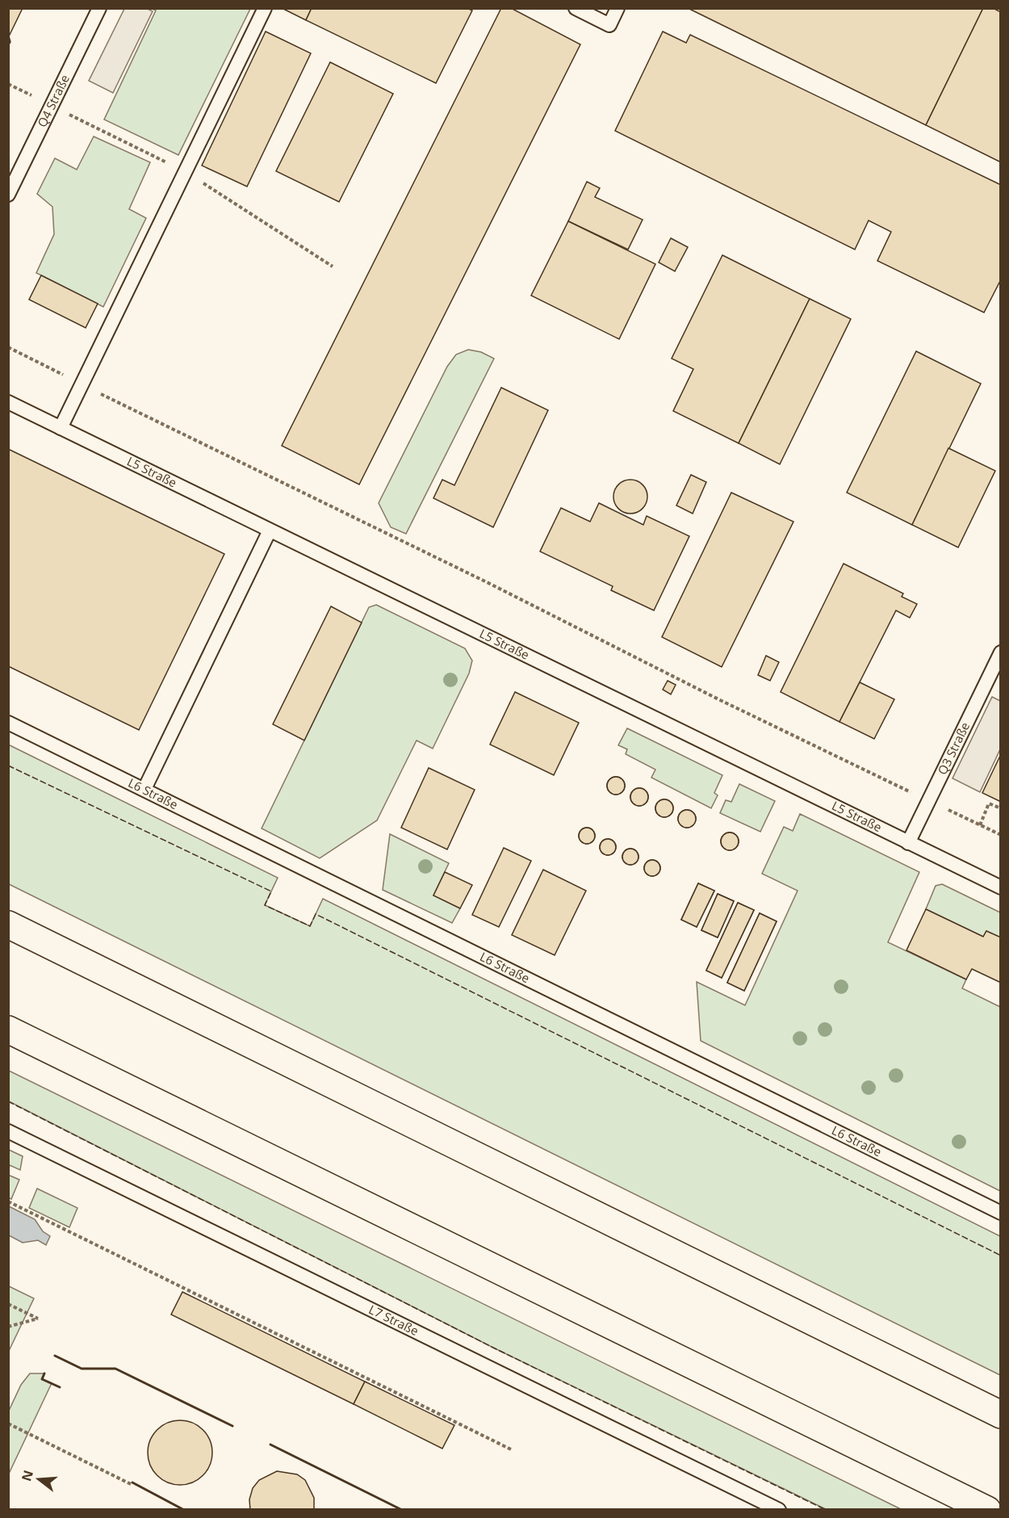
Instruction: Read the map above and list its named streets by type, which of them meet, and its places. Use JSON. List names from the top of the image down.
{
  "streets": {
    "lane": [
      "Q4 Straße",
      "L5 Straße",
      "Q3 Straße",
      "L6 Straße",
      "L7 Straße"
    ]
  },
  "crossings": [
    ["L5 Straße", "Q3 Straße"]
  ],
  "north": "left"
}
